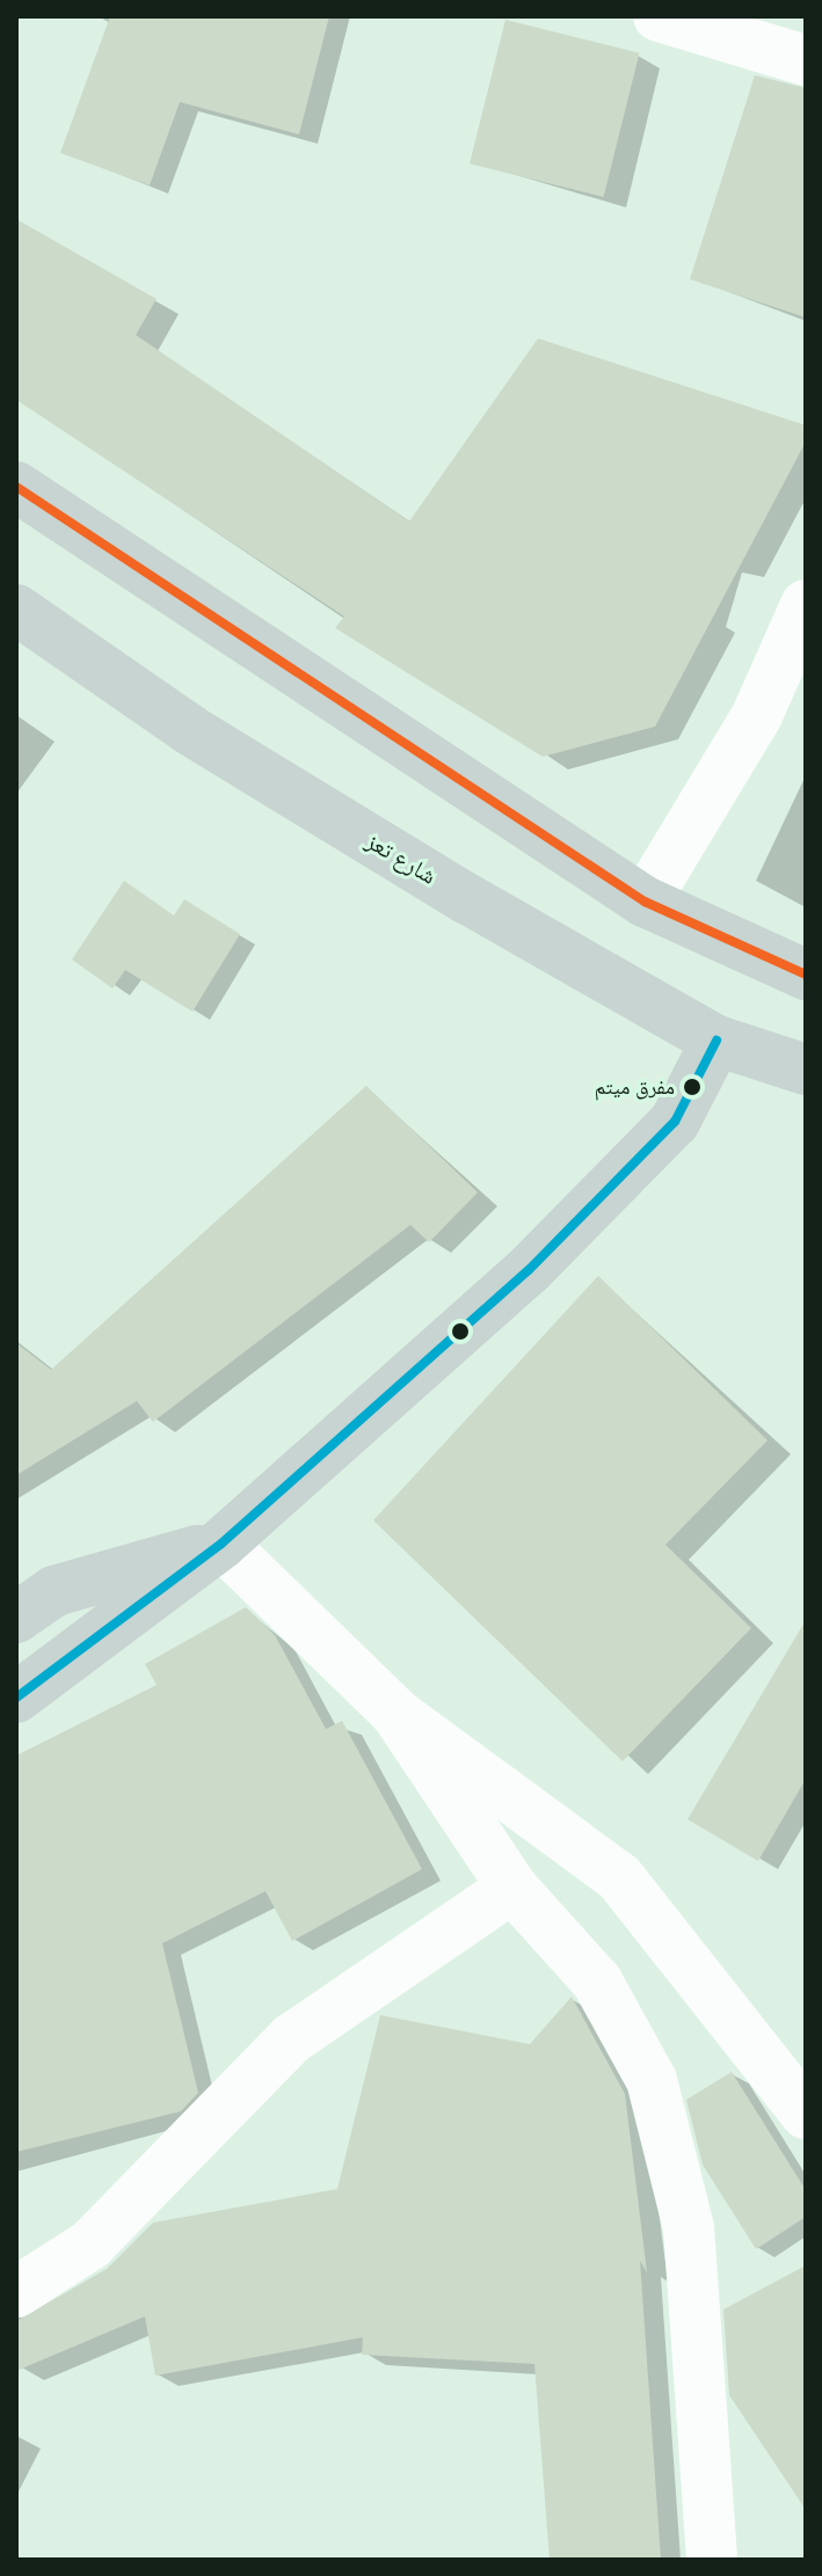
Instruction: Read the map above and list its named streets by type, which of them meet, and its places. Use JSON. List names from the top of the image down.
{
  "streets": {
    "main road": ["شارع تعز"]
  },
  "places": ["مفرق ميتم"]
}
